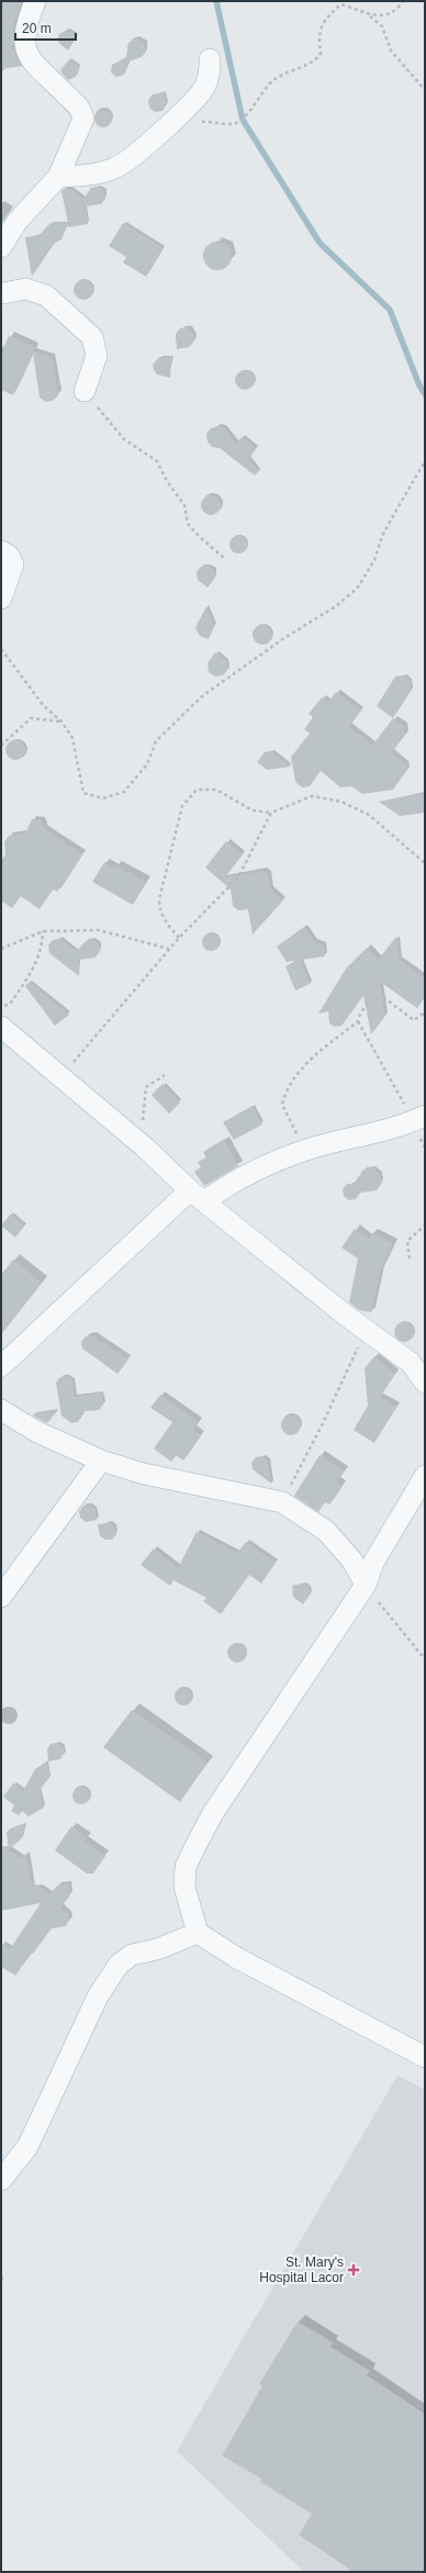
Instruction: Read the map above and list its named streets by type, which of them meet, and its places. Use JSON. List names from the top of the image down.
{
  "places": {
    "health": ["St. Mary's Hospital Lacor"]
  },
  "scale_bar": "20 m"
}
